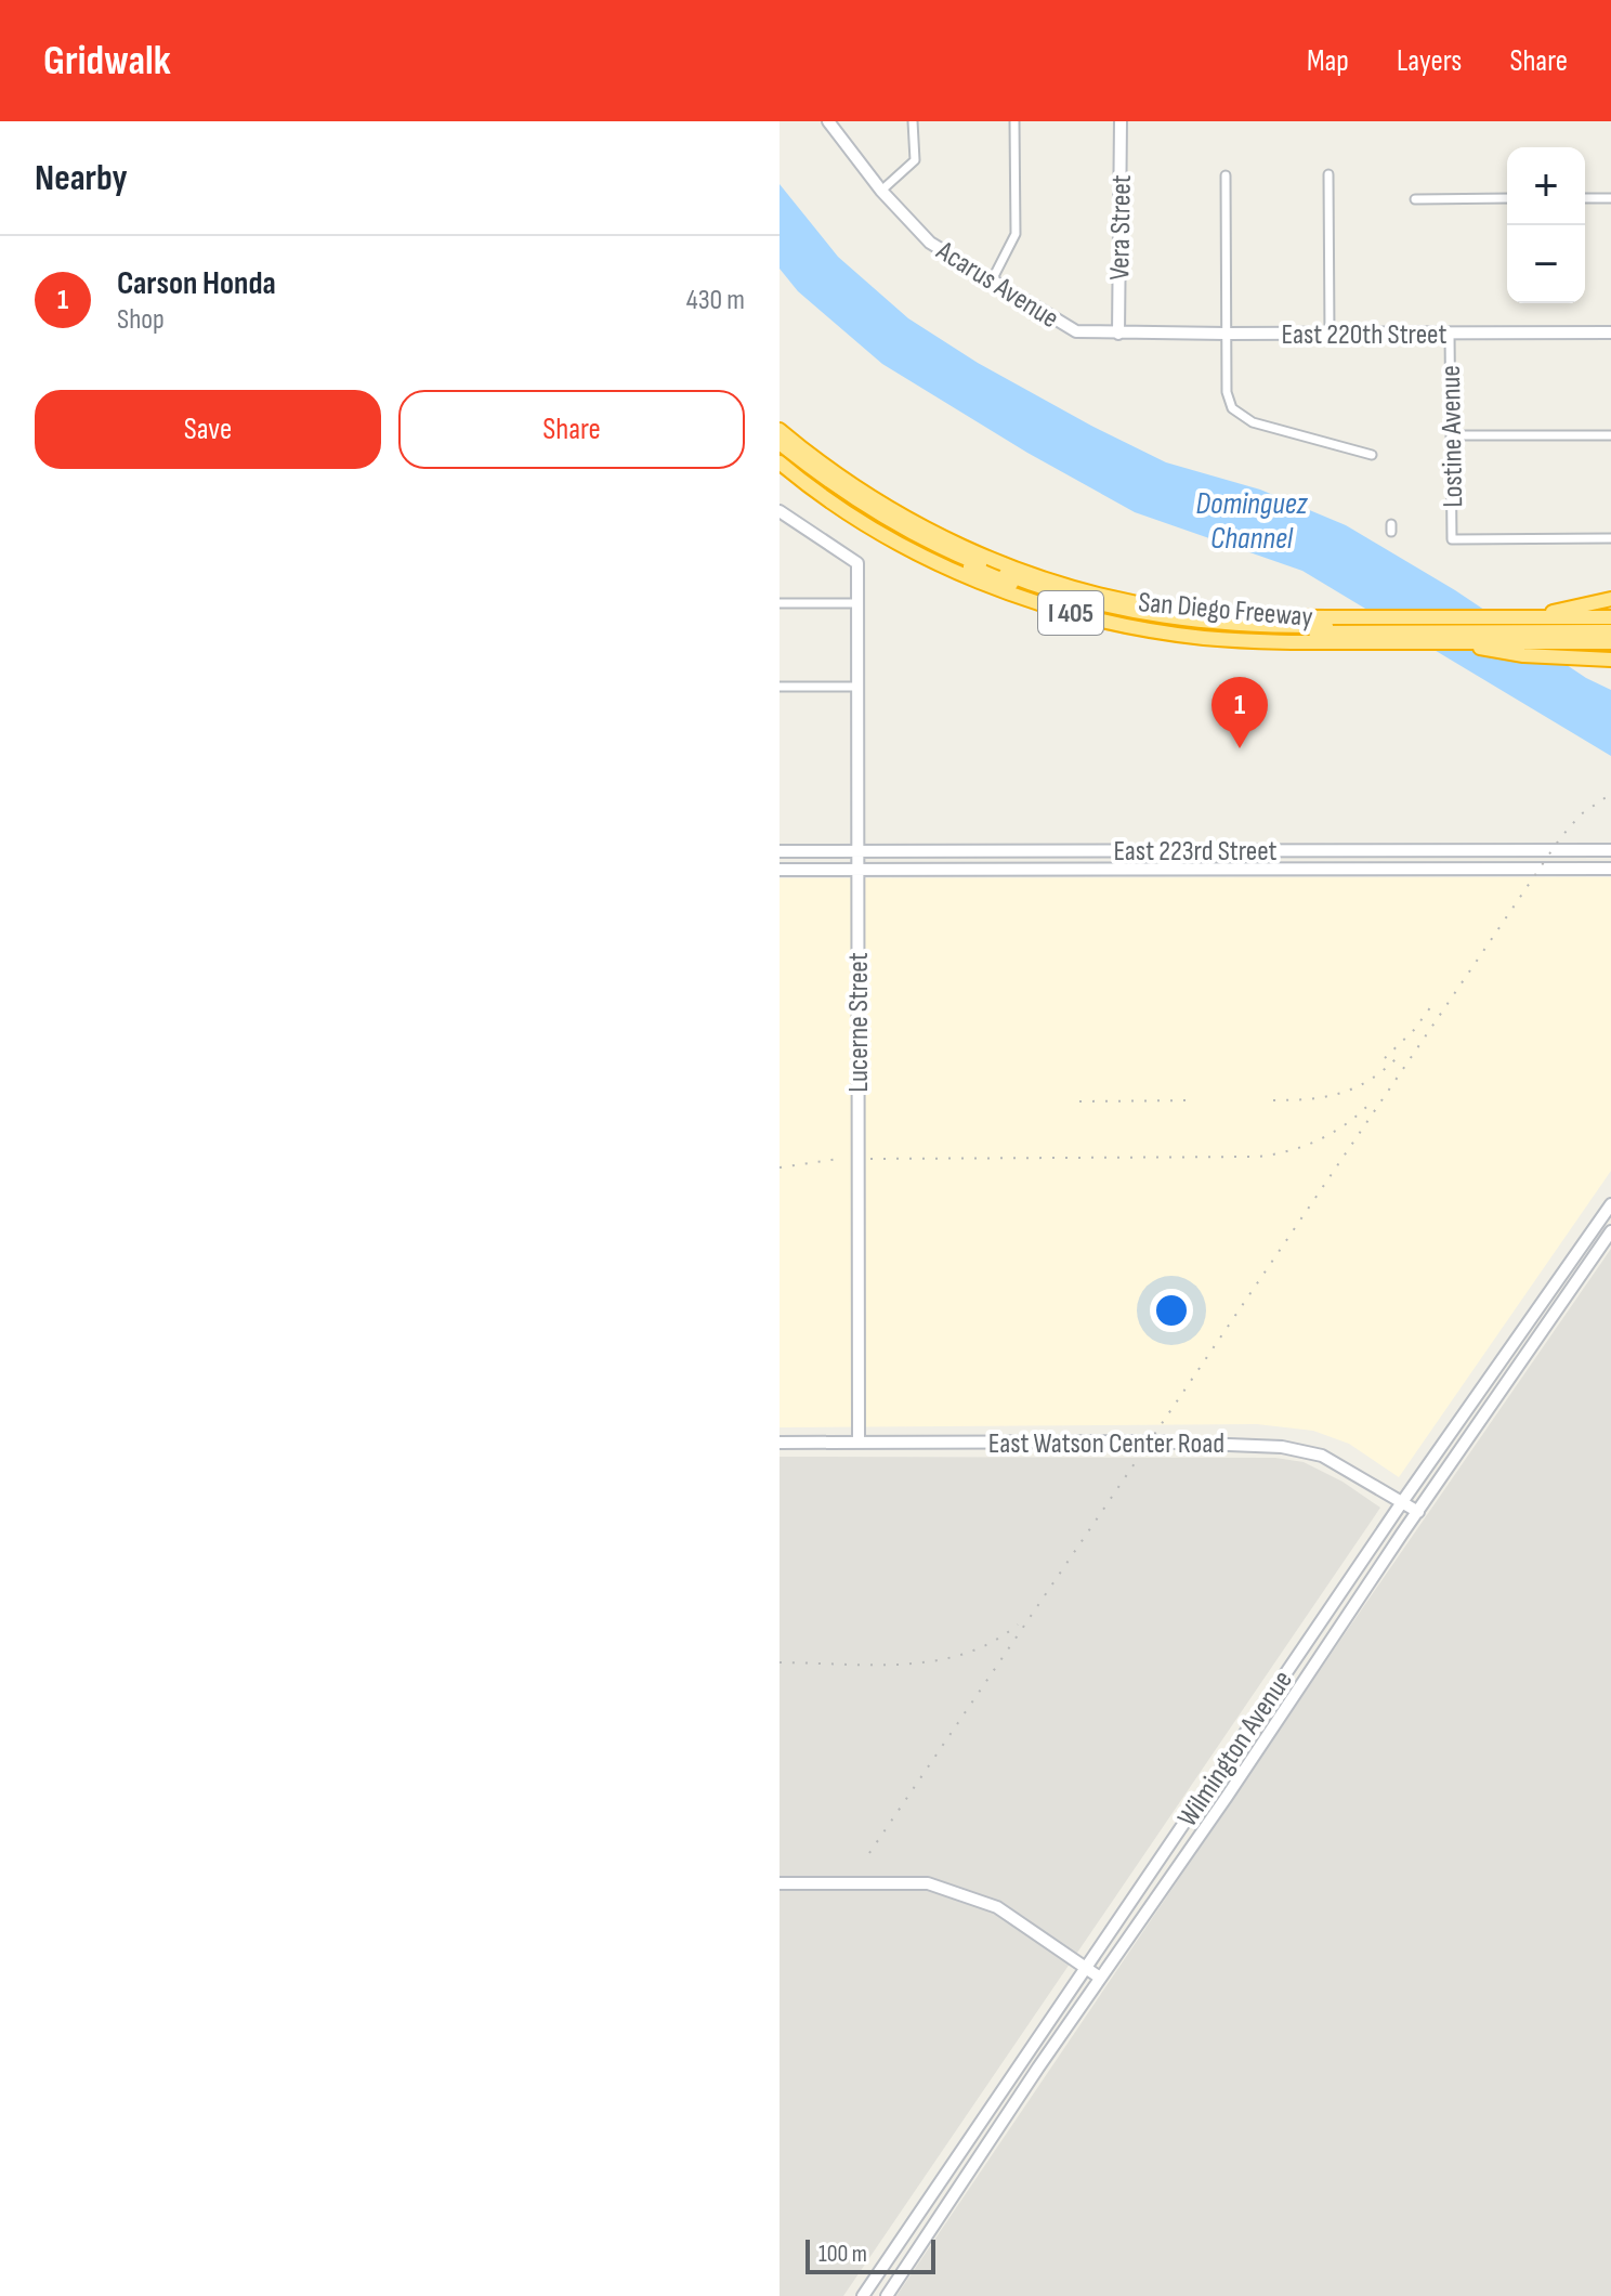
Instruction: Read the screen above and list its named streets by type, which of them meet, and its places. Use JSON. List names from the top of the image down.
{
  "streets": {
    "highway": ["San Diego Freeway", "I 405"],
    "main road": [
      "Vera Street",
      "Acarus Avenue",
      "East 220th Street",
      "East 223rd Street",
      "Lucerne Street",
      "East Watson Center Road",
      "Wilmington Avenue"
    ],
    "street": ["Lostine Avenue"]
  },
  "crossings": [
    ["Vera Street", "Acarus Avenue"],
    ["Vera Street", "East 220th Street"],
    ["Acarus Avenue", "East 220th Street"],
    ["East 220th Street", "Lostine Avenue"],
    ["East 223rd Street", "Lucerne Street"],
    ["Lucerne Street", "East Watson Center Road"],
    ["East Watson Center Road", "Wilmington Avenue"]
  ],
  "water": ["Dominguez Channel"],
  "scale_bar": "100 m",
  "page": {
    "header": "Gridwalk",
    "nav": ["Map", "Layers", "Share"],
    "heading": "Nearby",
    "map_buttons": ["+", "−"],
    "list": [
      {
        "mark": "1",
        "name": "Carson Honda",
        "note": "Shop",
        "value": "430 m"
      }
    ],
    "buttons": ["Save", "Share"],
    "pins": "1",
    "scale": "100 m"
  }
}
